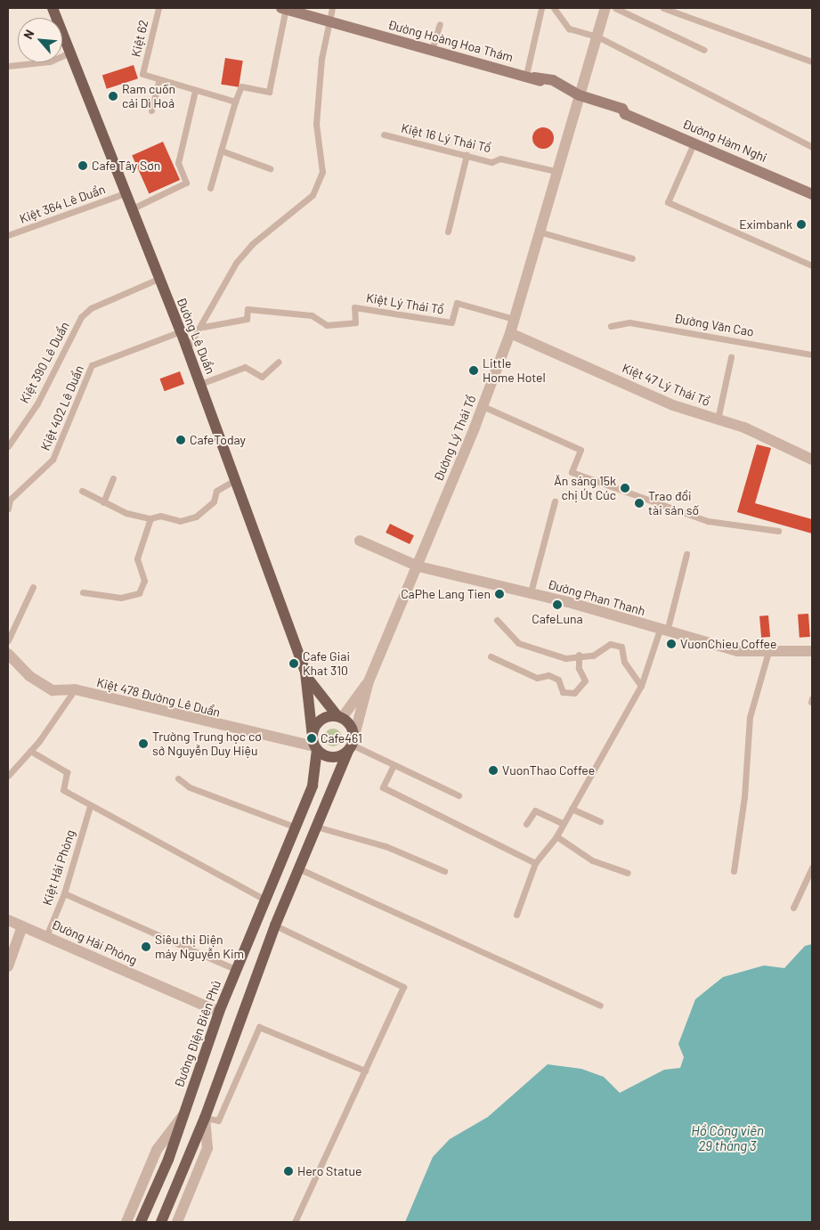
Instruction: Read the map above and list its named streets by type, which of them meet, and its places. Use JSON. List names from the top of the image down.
{
  "streets": {
    "main road": [
      "Đường Hoàng Hoa Thám",
      "Đường Hàm Nghi",
      "Đường Lê Duẩn",
      "Đường Điện Biên Phủ"
    ],
    "street": [
      "Kiệt 47 Lý Thái Tổ",
      "Đường Lý Thái Tổ",
      "Đường Phan Thanh",
      "Kiệt 478 Đường Lê Duẩn",
      "Đường Hải Phòng"
    ],
    "lane": [
      "Kiệt 62",
      "Kiệt 16 Lý Thái Tổ",
      "Kiệt 364 Lê Duẩn",
      "Kiệt Lý Thái Tổ",
      "Đường Văn Cao",
      "Kiệt 390 Lê Duẩn",
      "Kiệt 402 Lê Duẩn",
      "Kiệt Hải Phòng"
    ]
  },
  "crossings": [
    ["Đường Hoàng Hoa Thám", "Đường Hàm Nghi"],
    ["Đường Hoàng Hoa Thám", "Đường Lý Thái Tổ"],
    ["Kiệt 16 Lý Thái Tổ", "Đường Lý Thái Tổ"],
    ["Đường Hàm Nghi", "Đường Lý Thái Tổ"],
    ["Kiệt 364 Lê Duẩn", "Đường Lê Duẩn"],
    ["Kiệt Lý Thái Tổ", "Đường Lý Thái Tổ"],
    ["Đường Lê Duẩn", "Kiệt 390 Lê Duẩn"],
    ["Đường Lê Duẩn", "Kiệt 402 Lê Duẩn"],
    ["Đường Lê Duẩn", "Đường Lý Thái Tổ"],
    ["Đường Lê Duẩn", "Kiệt 478 Đường Lê Duẩn"],
    ["Đường Lê Duẩn", "Đường Điện Biên Phủ"],
    ["Kiệt 47 Lý Thái Tổ", "Đường Lý Thái Tổ"],
    ["Đường Lý Thái Tổ", "Đường Phan Thanh"],
    ["Đường Lý Thái Tổ", "Kiệt 478 Đường Lê Duẩn"],
    ["Đường Lý Thái Tổ", "Đường Điện Biên Phủ"],
    ["Kiệt 478 Đường Lê Duẩn", "Đường Điện Biên Phủ"],
    ["Kiệt Hải Phòng", "Đường Hải Phòng"],
    ["Đường Hải Phòng", "Đường Điện Biên Phủ"]
  ],
  "water": ["Hồ Công viên 29 tháng 3"],
  "places": [
    "Ram cuốn cải Dì Hoả",
    "Cafe Tây Sơn",
    "Eximbank",
    "Little Home Hotel",
    "CafeToday",
    "Ăn sáng 15k chị Út Cúc",
    "Trao đổi tài sản số",
    "CaPhe Lang Tien",
    "CafeLuna",
    "VuonChieu Coffee",
    "Cafe Giai Khat 310",
    "Cafe461",
    "Trường Trung học cơ sở Nguyễn Duy Hiệu",
    "VuonThao Coffee",
    "Siêu thị Điện máy Nguyễn Kim",
    "Hero Statue"
  ],
  "north": "top left"
}
